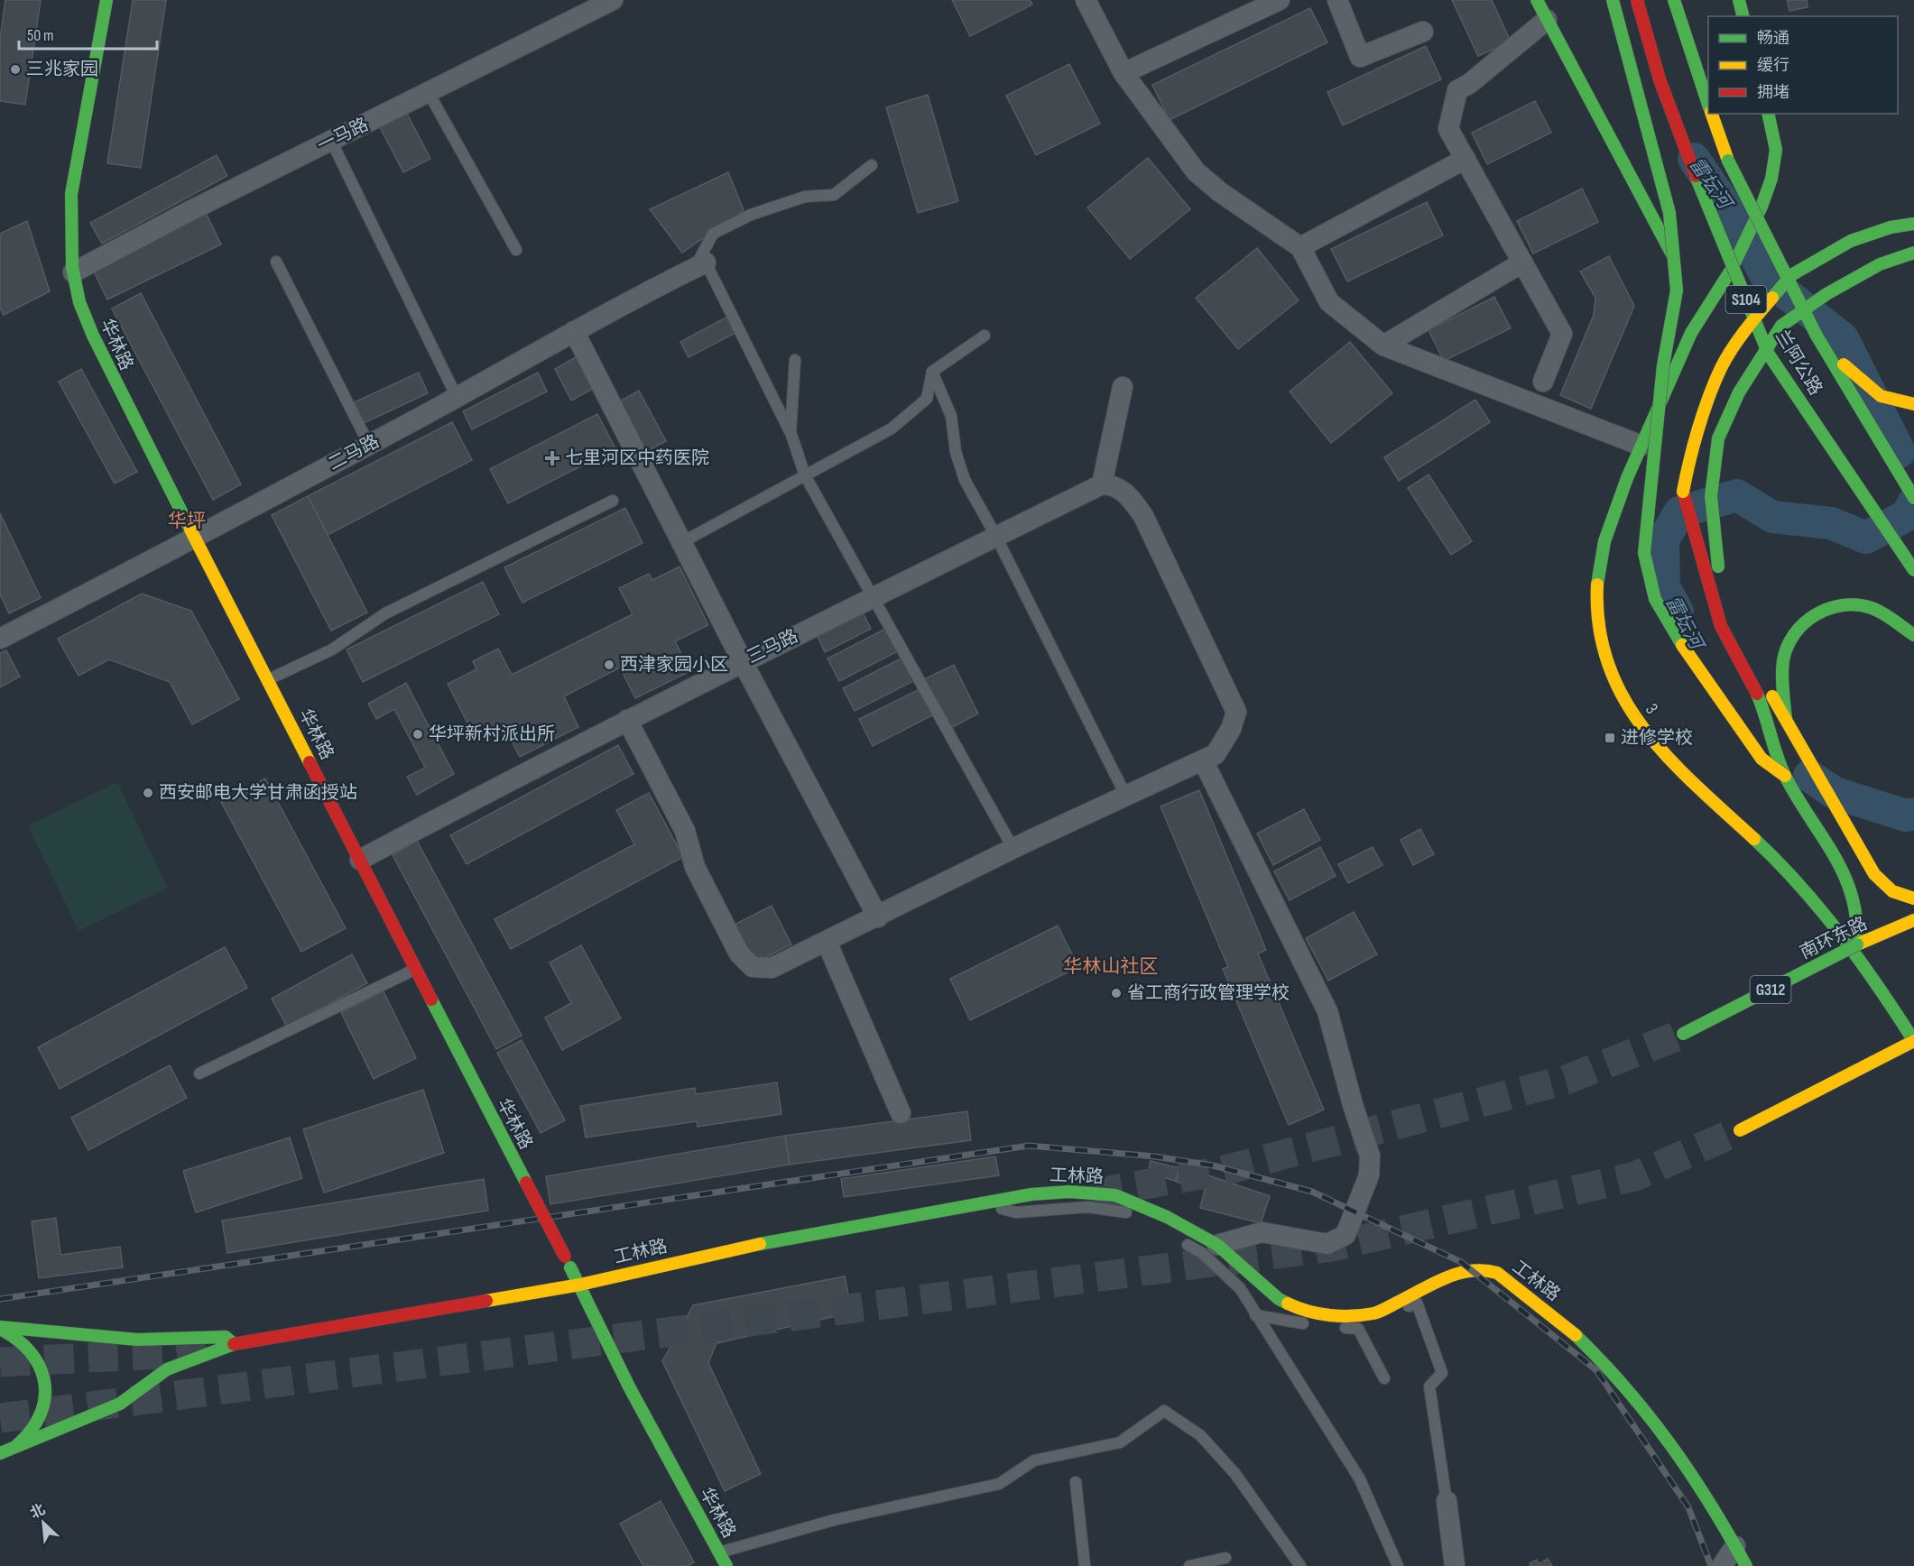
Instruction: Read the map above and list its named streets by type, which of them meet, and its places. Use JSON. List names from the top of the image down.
{
  "streets": {
    "main road": [
      "S104",
      "华林路",
      "兰阿公路",
      "3",
      "南环东路",
      "G312",
      "工林路"
    ],
    "street": ["一马路", "二马路", "三马路"]
  },
  "crossings": [
    ["一马路", "华林路"],
    ["华林路", "二马路"],
    ["华林路", "三马路"],
    ["华林路", "工林路"]
  ],
  "districts": ["华坪", "华林山社区"],
  "water": ["雷坛河"],
  "places": {
    "other": [
      "三兆家园",
      "西津家园小区",
      "华坪新村派出所",
      "西安邮电大学甘肃函授站",
      "省工商行政管理学校"
    ],
    "health": ["七里河区中药医院"],
    "transit": ["进修学校"]
  },
  "legend": ["畅通", "缓行", "拥堵"],
  "scale_bar": "50 m",
  "north": "top left"
}
